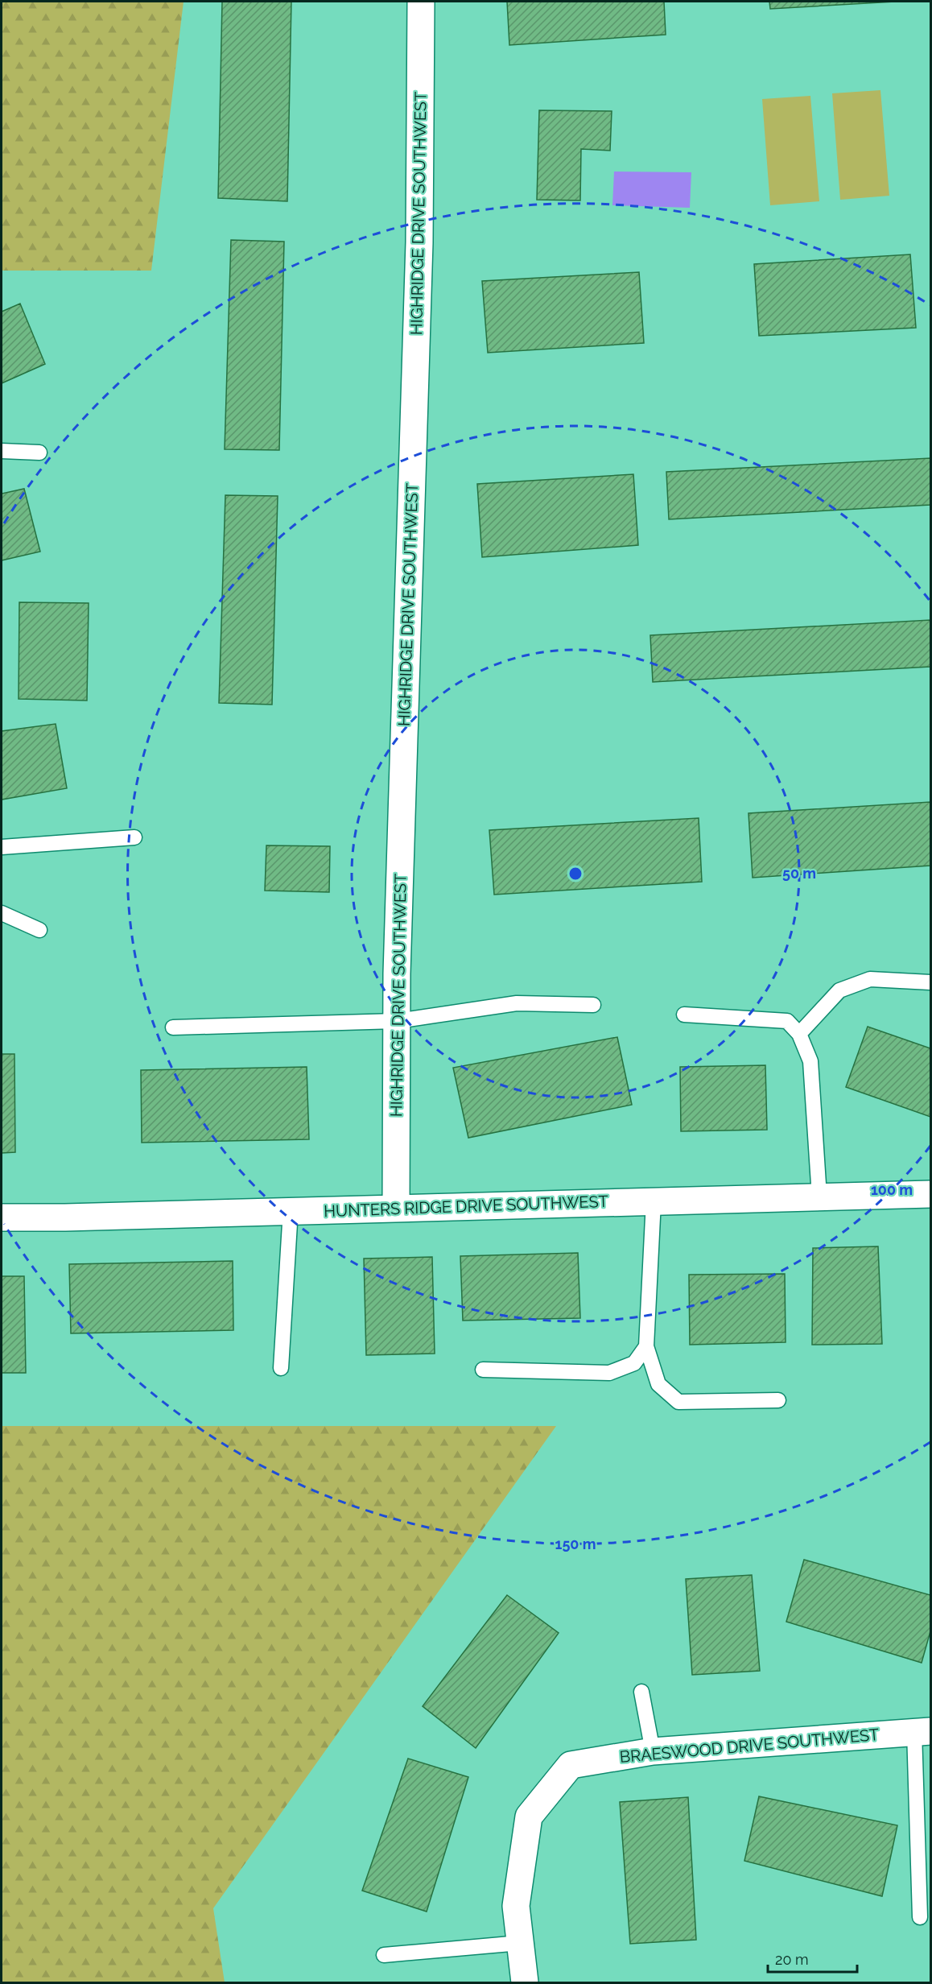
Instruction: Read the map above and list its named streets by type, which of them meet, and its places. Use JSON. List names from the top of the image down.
{
  "streets": {
    "street": ["HIGHRIDGE DRIVE SOUTHWEST", "HUNTERS RIDGE DRIVE SOUTHWEST", "BRAESWOOD DRIVE SOUTHWEST"]
  },
  "crossings": [
    ["HIGHRIDGE DRIVE SOUTHWEST", "HUNTERS RIDGE DRIVE SOUTHWEST"]
  ],
  "scale_bar": "20 m",
  "rings": ["50 m", "100 m", "150 m"]
}
